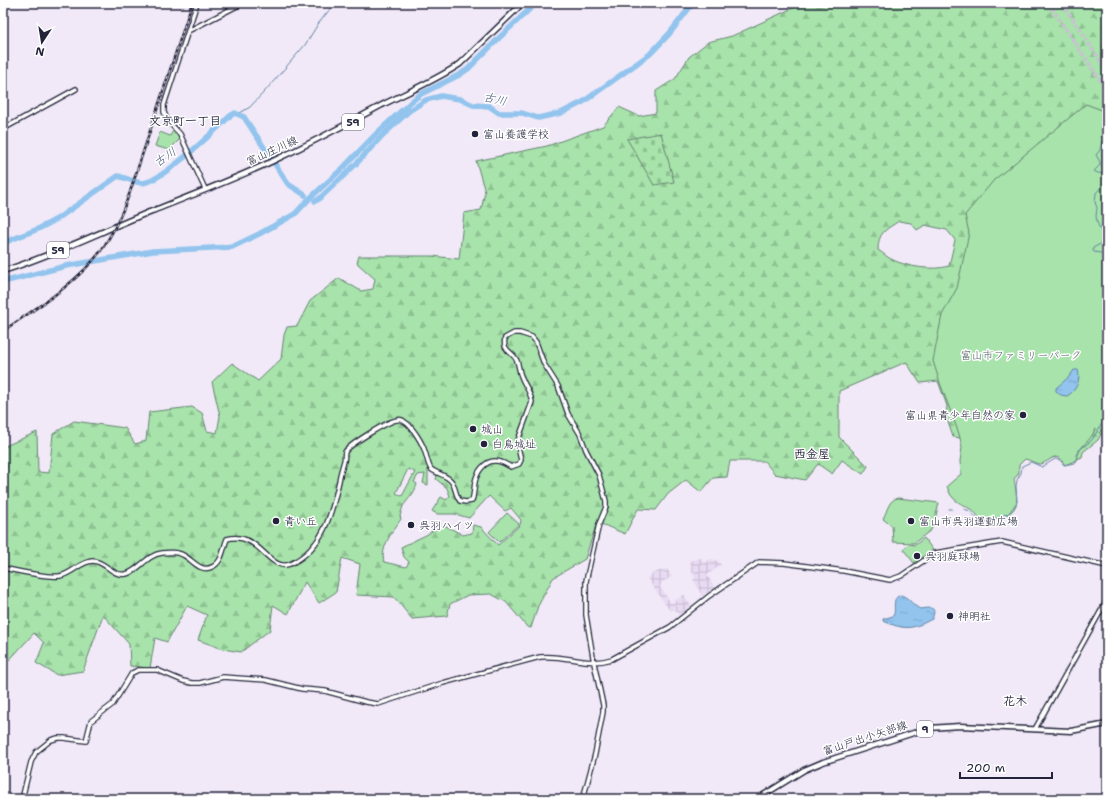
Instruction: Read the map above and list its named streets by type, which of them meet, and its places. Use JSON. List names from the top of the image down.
{
  "streets": {
    "main road": [
      "59",
      "富山庄川線",
      "9",
      "富山戸出小矢部線"
    ]
  },
  "districts": ["文京町一丁目", "西金屋", "花木"],
  "water": ["古川"],
  "parks": ["富山市ファミリーパーク"],
  "places": [
    "富山養護学校",
    "富山県青少年自然の家",
    "城山",
    "白鳥城址",
    "青い丘",
    "富山市呉羽運動広場",
    "呉羽ハイツ",
    "呉羽庭球場",
    "神明社"
  ],
  "scale_bar": "200 m",
  "north": "bottom"
}
